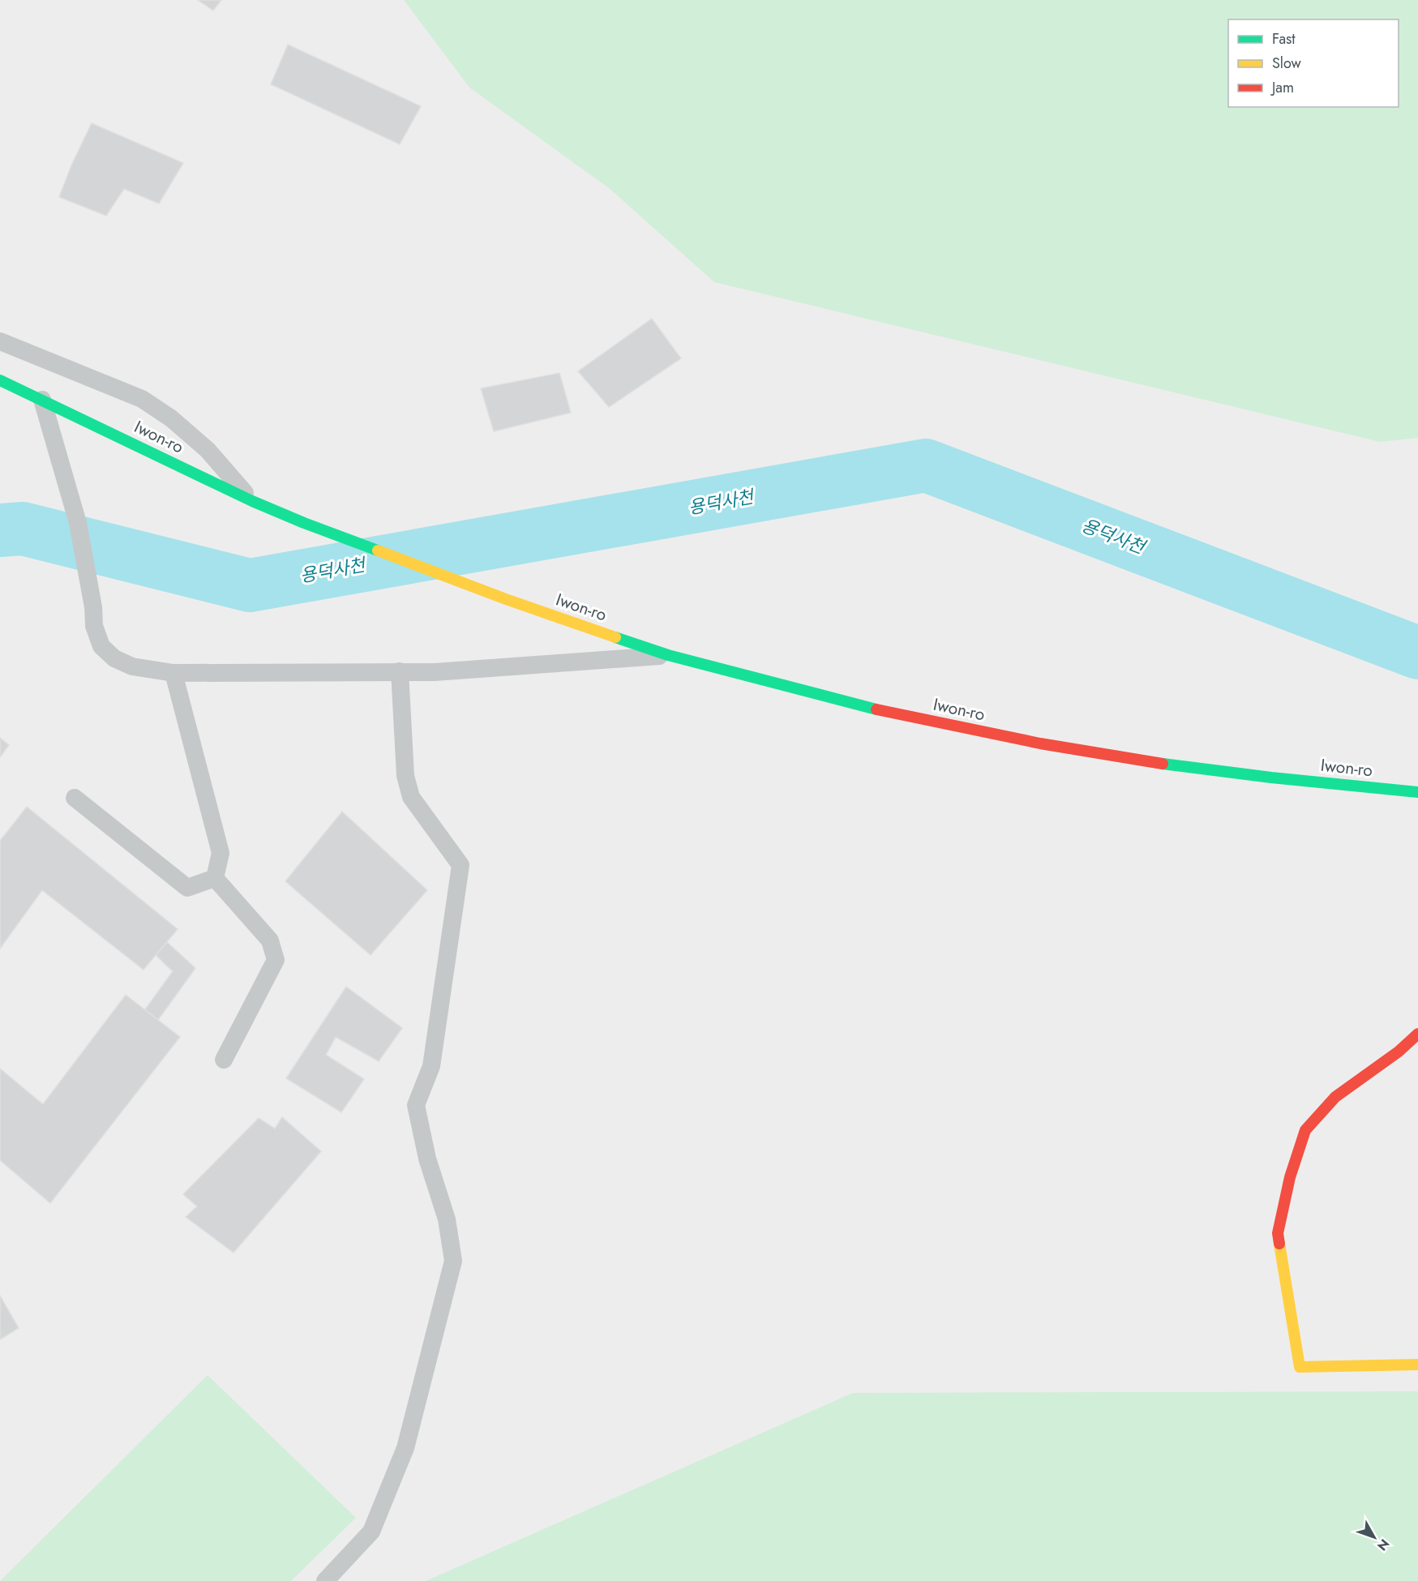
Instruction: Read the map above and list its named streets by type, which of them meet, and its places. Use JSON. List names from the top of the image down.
{
  "streets": {
    "main road": ["Iwon-ro"]
  },
  "water": ["용덕사천"],
  "legend": ["Fast", "Slow", "Jam"],
  "north": "bottom right"
}
